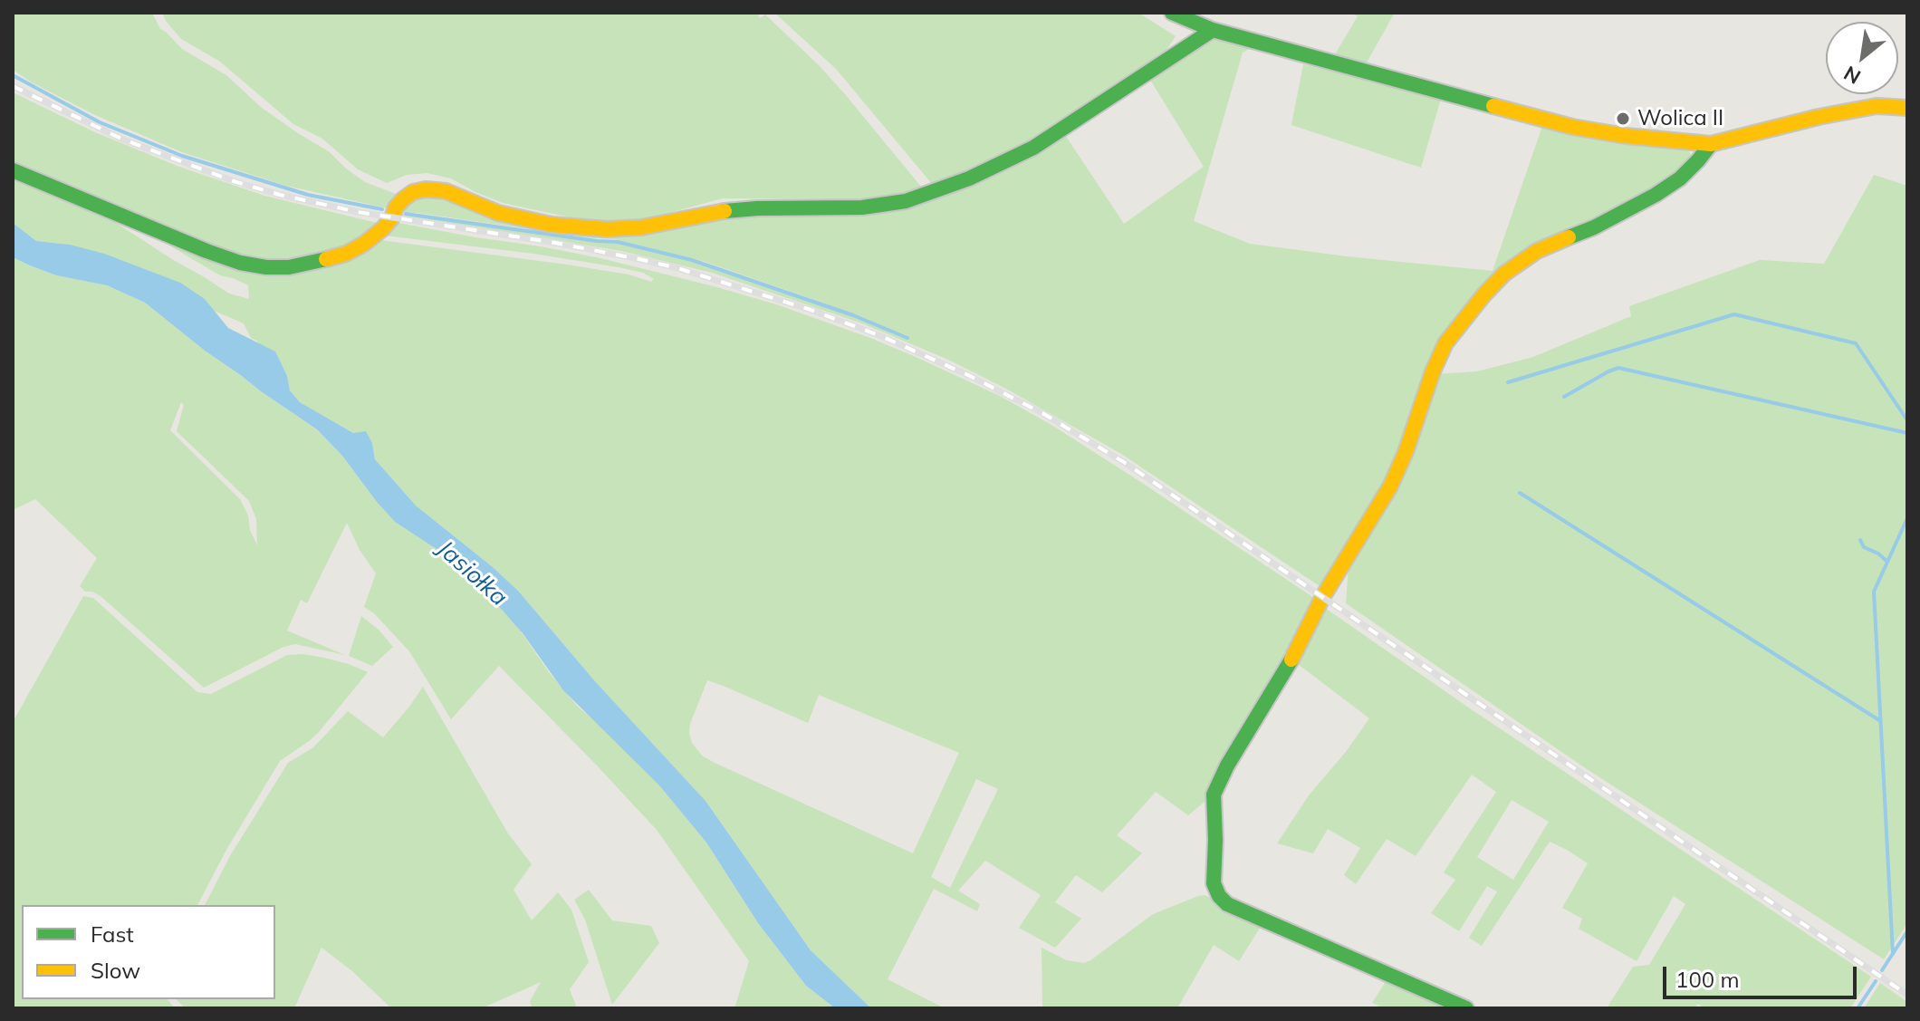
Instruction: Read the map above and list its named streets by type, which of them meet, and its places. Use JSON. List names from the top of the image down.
{
  "water": ["Jasiołka"],
  "places": ["Wolica II"],
  "legend": ["Fast", "Slow"],
  "scale_bar": "100 m",
  "north": "bottom left"
}
